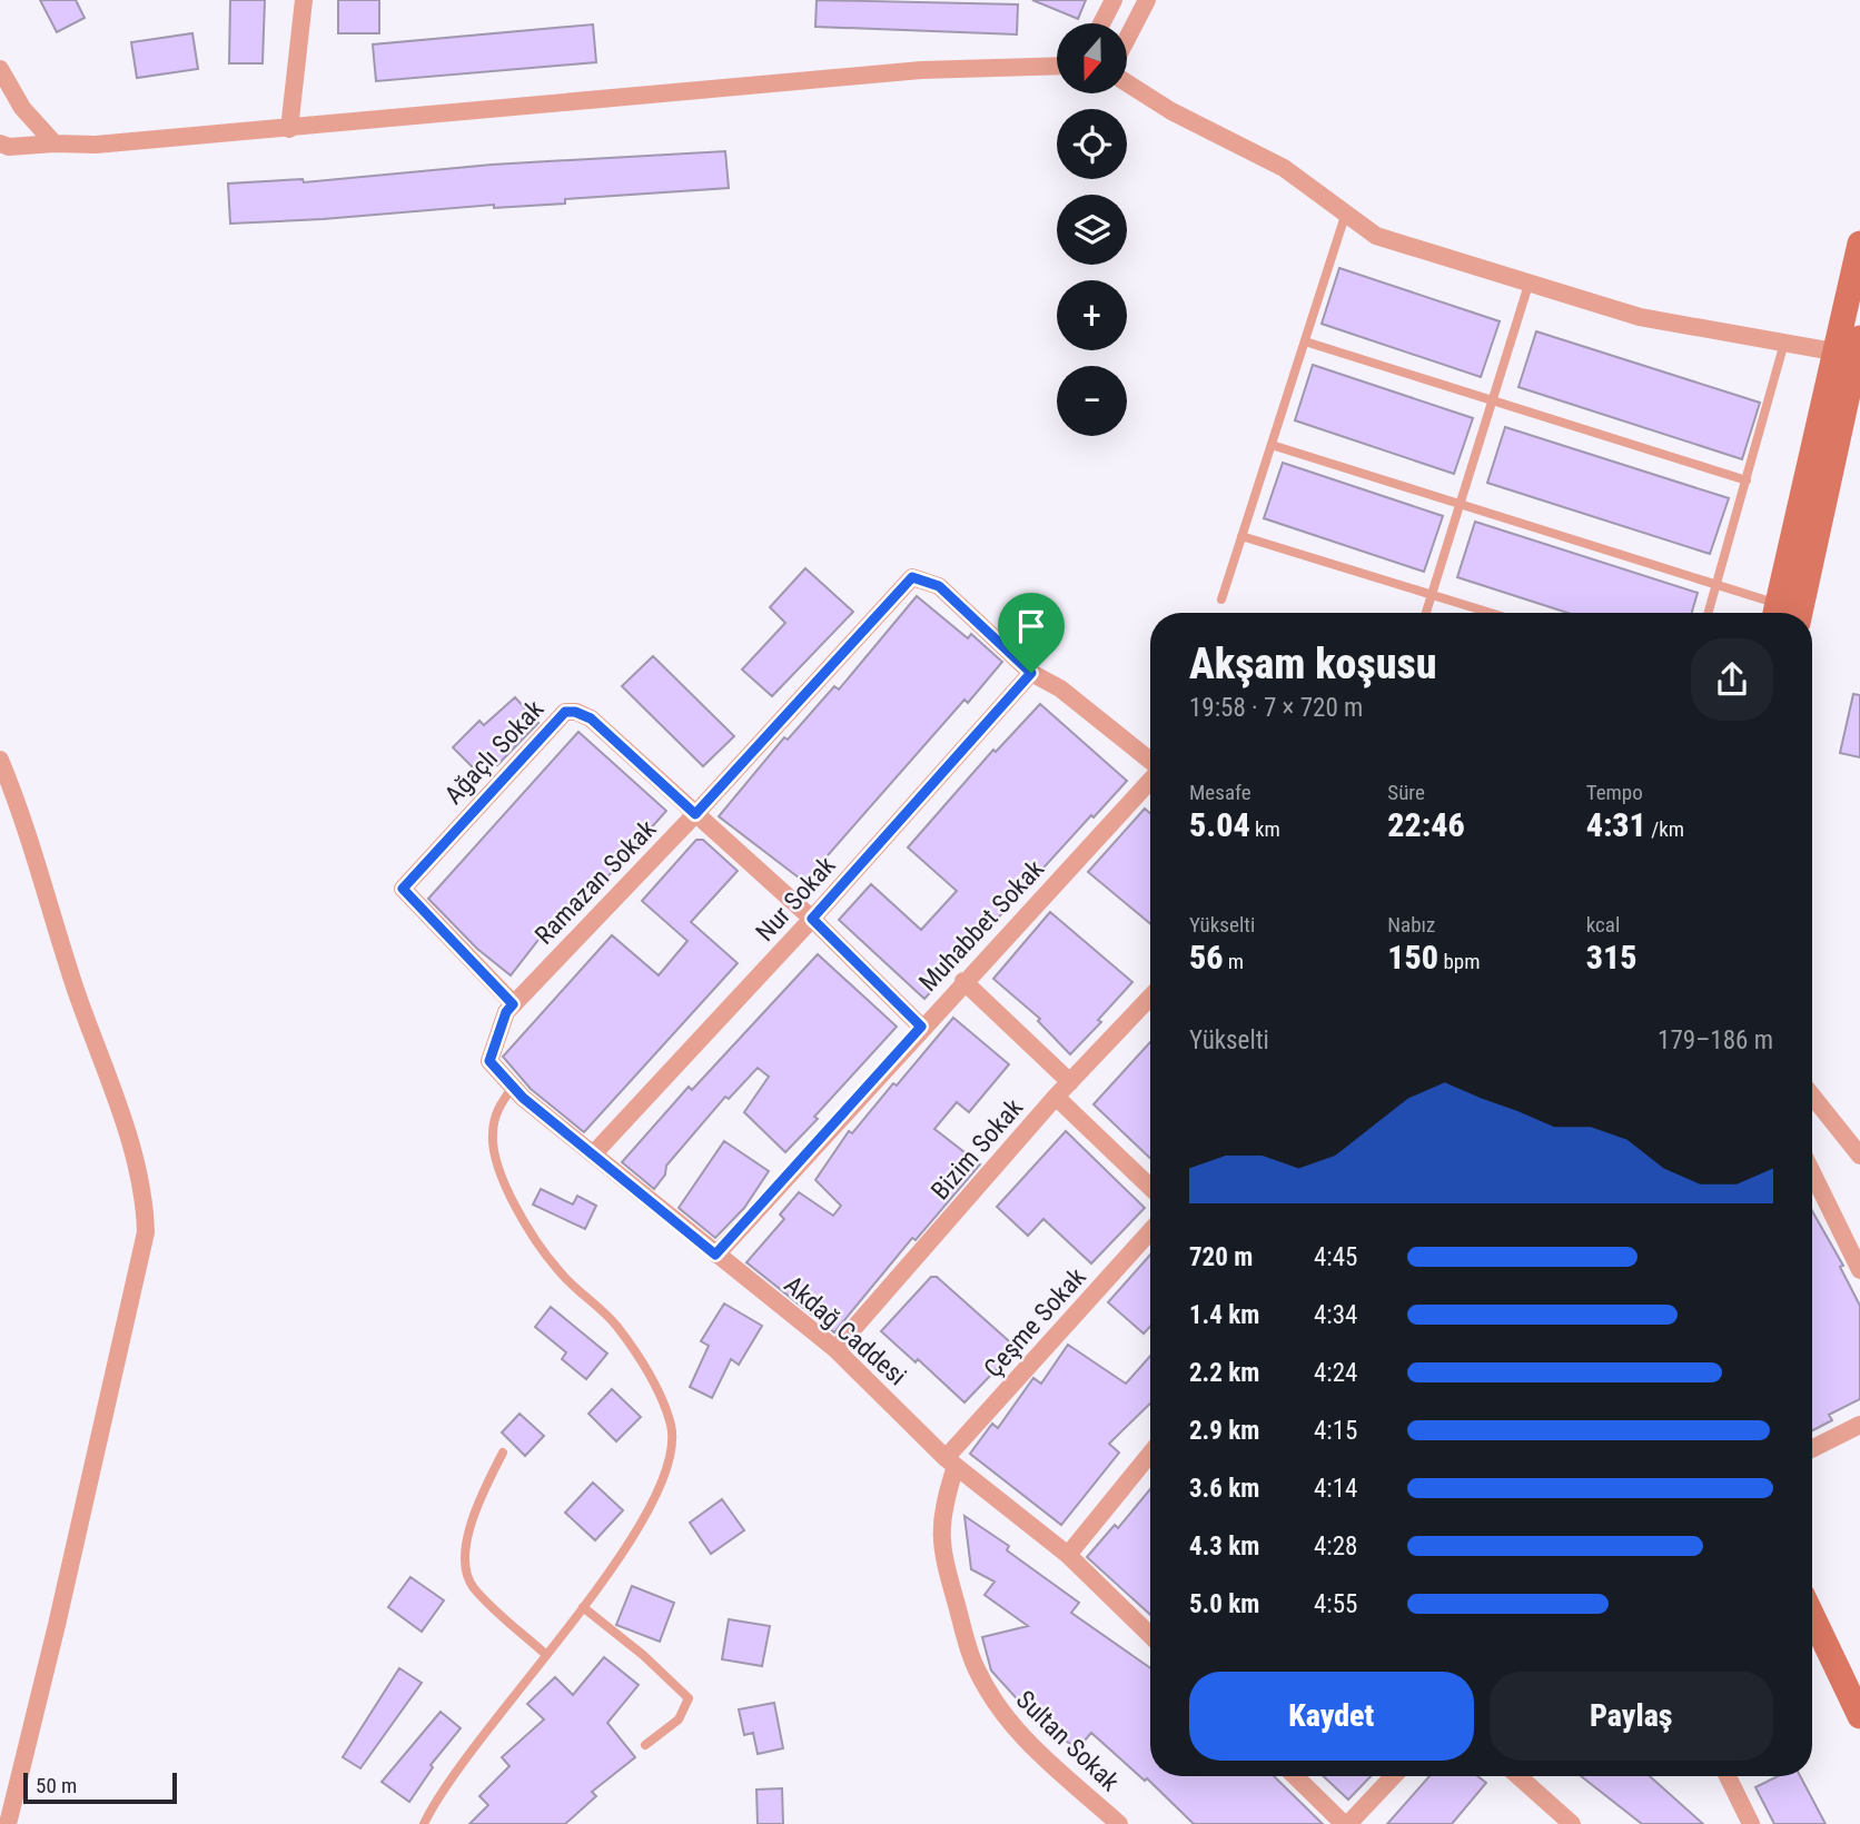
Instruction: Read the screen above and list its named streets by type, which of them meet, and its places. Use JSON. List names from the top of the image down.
{
  "streets": {
    "street": [
      "Ağaçlı Sokak",
      "Ramazan Sokak",
      "Nur Sokak",
      "Muhabbet Sokak",
      "Bizim Sokak",
      "Çeşme Sokak",
      "Akdağ Caddesi",
      "Sultan Sokak"
    ]
  },
  "crossings": [
    ["Ağaçlı Sokak", "Ramazan Sokak"],
    ["Ağaçlı Sokak", "Nur Sokak"],
    ["Ağaçlı Sokak", "Muhabbet Sokak"],
    ["Ramazan Sokak", "Nur Sokak"],
    ["Ramazan Sokak", "Akdağ Caddesi"],
    ["Nur Sokak", "Akdağ Caddesi"],
    ["Muhabbet Sokak", "Akdağ Caddesi"],
    ["Bizim Sokak", "Akdağ Caddesi"],
    ["Çeşme Sokak", "Akdağ Caddesi"],
    ["Çeşme Sokak", "Sultan Sokak"],
    ["Akdağ Caddesi", "Sultan Sokak"]
  ],
  "scale_bar": "50 m",
  "north": "bottom",
  "page": {
    "map_buttons": ["+", "−"],
    "heading": ["Akşam koşusu", "19:58 · 7 × 720 m"],
    "stats": [
      ["Mesafe", "5.04 km"],
      ["Süre", "22:46"],
      ["Tempo", "4:31 /km"],
      ["Yükselti", "56 m"],
      ["Nabız", "150 bpm"],
      ["kcal", "315"]
    ],
    "chart": ["Yükselti", "179–186 m"],
    "list": [
      {
        "name": "720 m",
        "note": "4:45"
      },
      {
        "name": "1.4 km",
        "note": "4:34"
      },
      {
        "name": "2.2 km",
        "note": "4:24"
      },
      {
        "name": "2.9 km",
        "note": "4:15"
      },
      {
        "name": "3.6 km",
        "note": "4:14"
      },
      {
        "name": "4.3 km",
        "note": "4:28"
      },
      {
        "name": "5.0 km",
        "note": "4:55"
      }
    ],
    "buttons": ["Kaydet", "Paylaş"],
    "scale": "50 m"
  }
}
